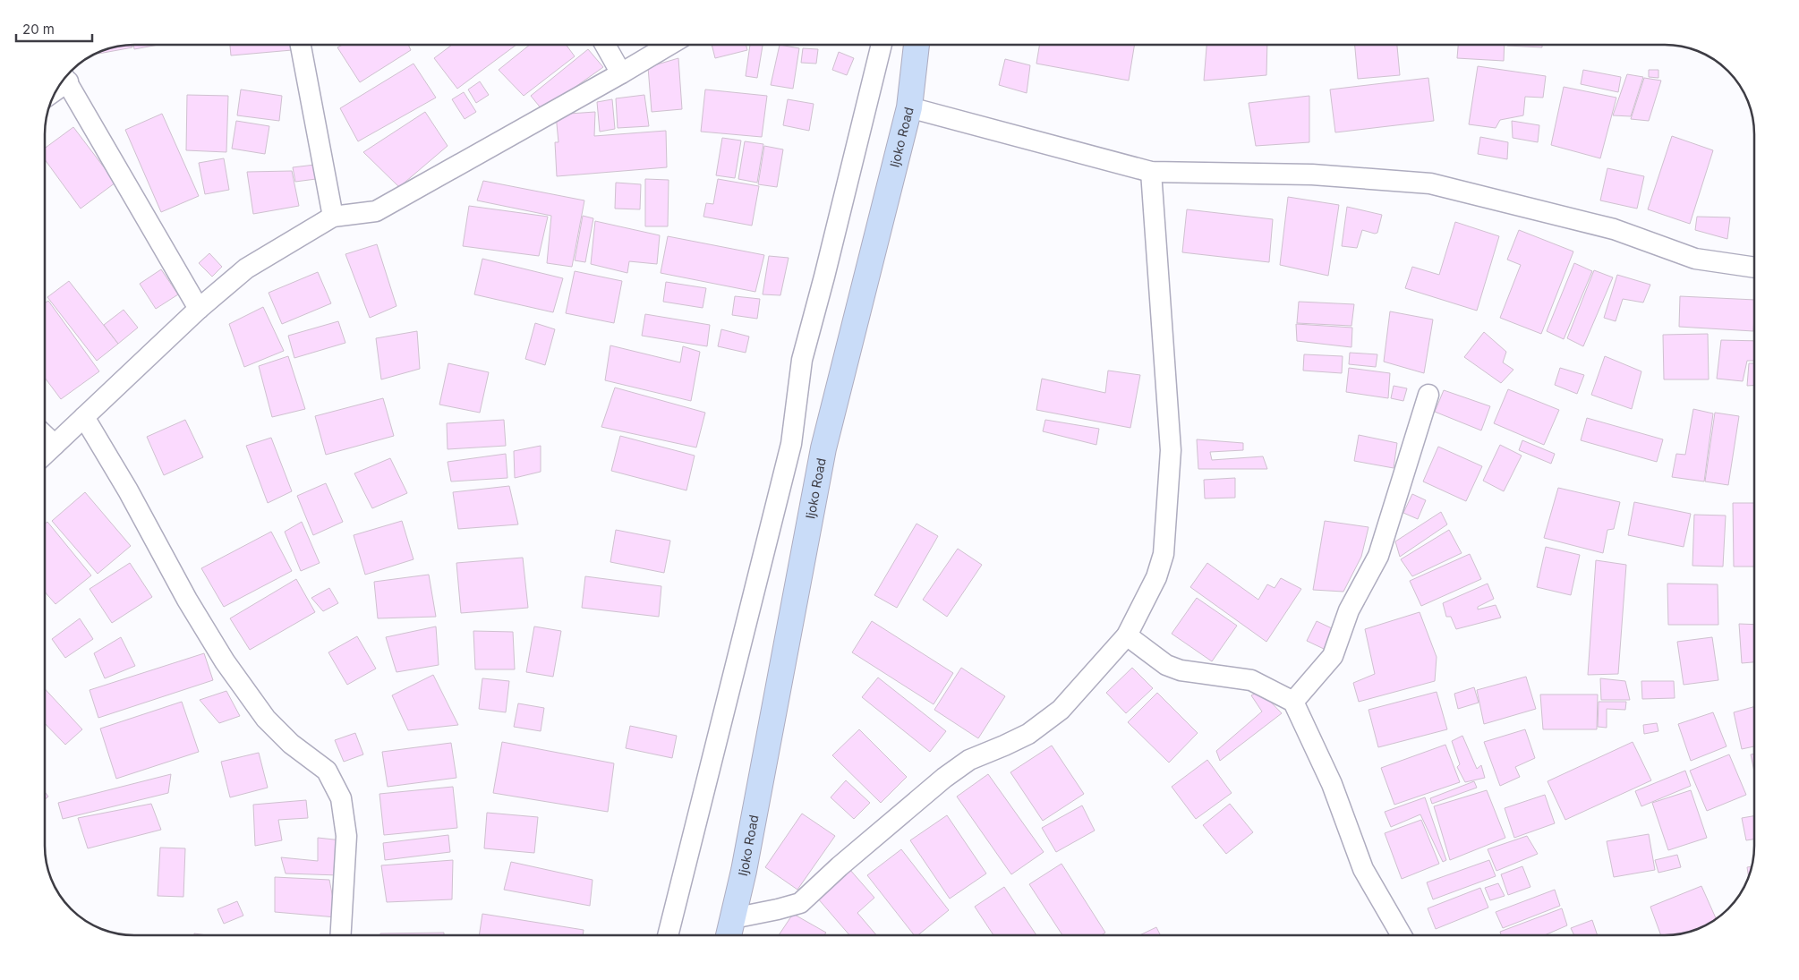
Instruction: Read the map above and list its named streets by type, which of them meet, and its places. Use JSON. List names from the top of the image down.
{
  "streets": {
    "main road": ["Ijoko Road"]
  },
  "scale_bar": "20 m"
}
